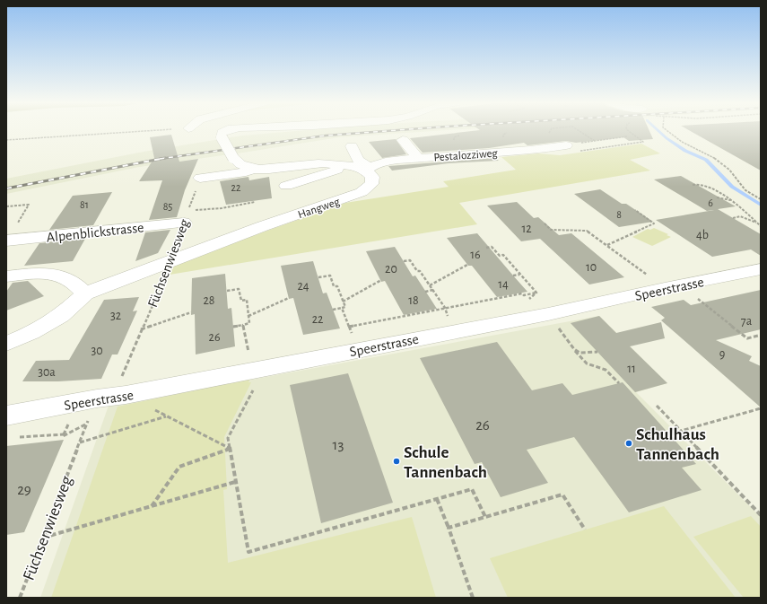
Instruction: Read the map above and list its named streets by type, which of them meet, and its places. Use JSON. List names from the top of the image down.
{
  "streets": {
    "street": [
      "Pestalozziweg",
      "Hangweg",
      "Alpenblickstrasse",
      "Speerstrasse"
    ],
    "path": ["Füchsenwiesweg"]
  },
  "crossings": [
    ["Pestalozziweg", "Hangweg"],
    ["Hangweg", "Füchsenwiesweg"],
    ["Alpenblickstrasse", "Füchsenwiesweg"],
    ["Füchsenwiesweg", "Speerstrasse"]
  ],
  "places": ["Schulhaus Tannenbach", "Schule Tannenbach"],
  "house_numbers": [
    "22",
    "6",
    "81",
    "85",
    "8",
    "12",
    "4b",
    "16",
    "10",
    "20",
    "14",
    "24",
    "28",
    "18",
    "32",
    "22",
    "7a",
    "26",
    "30",
    "9",
    "11",
    "30a",
    "26",
    "13",
    "29"
  ]
}
